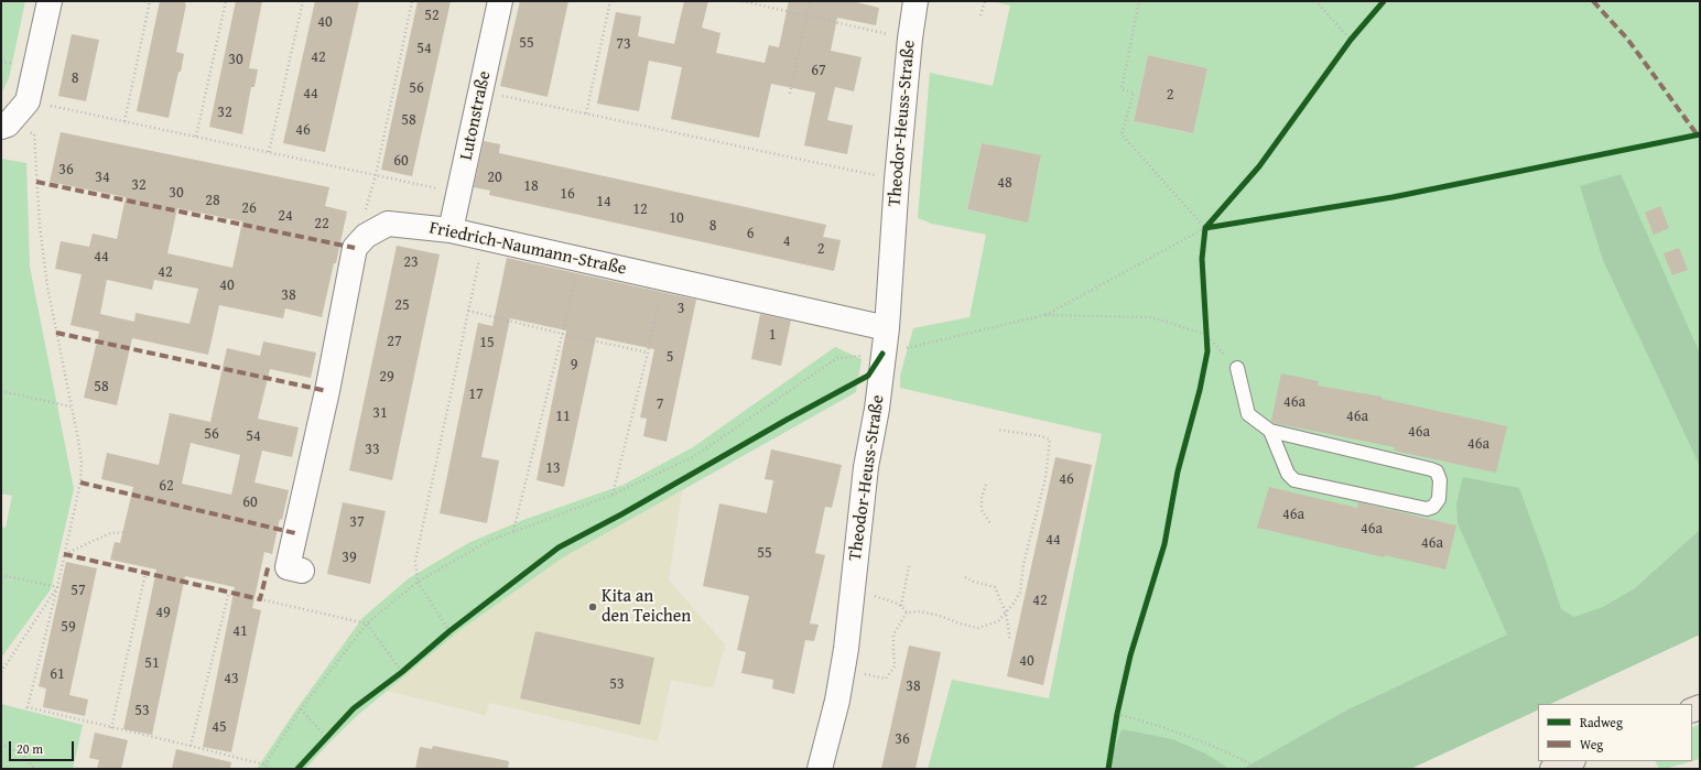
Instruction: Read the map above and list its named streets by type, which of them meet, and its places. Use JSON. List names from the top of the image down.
{
  "streets": {
    "street": ["Lutonstraße", "Theodor-Heuss-Straße", "Friedrich-Naumann-Straße"]
  },
  "crossings": [
    ["Lutonstraße", "Friedrich-Naumann-Straße"],
    ["Theodor-Heuss-Straße", "Friedrich-Naumann-Straße"]
  ],
  "places": ["Kita an den Teichen"],
  "house_numbers": [
    "52",
    "40",
    "55",
    "73",
    "54",
    "42",
    "30",
    "67",
    "8",
    "56",
    "44",
    "2",
    "32",
    "58",
    "46",
    "60",
    "36",
    "34",
    "20",
    "48",
    "32",
    "18",
    "30",
    "16",
    "28",
    "14",
    "26",
    "12",
    "24",
    "10",
    "22",
    "8",
    "6",
    "4",
    "2",
    "44",
    "23",
    "42",
    "40",
    "38",
    "25",
    "3",
    "1",
    "27",
    "15",
    "5",
    "9",
    "29",
    "58",
    "17",
    "46a",
    "7",
    "31",
    "11",
    "46a",
    "46a",
    "56",
    "54",
    "46a",
    "33",
    "13",
    "46",
    "62",
    "60",
    "46a",
    "37",
    "46a",
    "44",
    "46a",
    "55",
    "39",
    "57",
    "42",
    "49",
    "59",
    "41",
    "40",
    "51",
    "61",
    "43",
    "53",
    "38",
    "53",
    "45",
    "36"
  ],
  "legend": ["Radweg", "Weg"],
  "scale_bar": "20 m"
}
